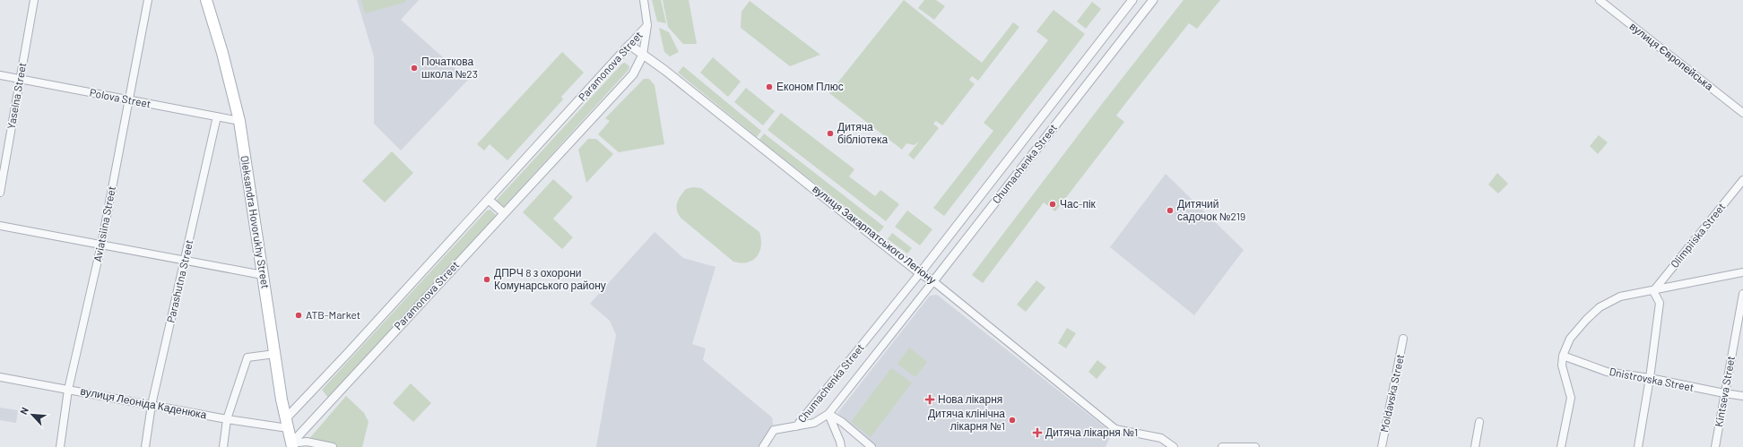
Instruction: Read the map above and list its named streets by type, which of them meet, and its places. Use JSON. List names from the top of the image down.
{
  "streets": {
    "main road": ["Oleksandra Hovorukhy Street"],
    "street": [
      "вулиця Європейська",
      "Paramonova Street",
      "Yaselna Street",
      "Polova Street",
      "Chumachenka Street",
      "Aviatsiina Street",
      "вулиця Закарпатського Легіону",
      "Olimpiiska Street",
      "Parashutna Street",
      "Dnistrovska Street",
      "Kintseva Street",
      "Moldavska Street",
      "вулиця Леоніда Каденюка"
    ]
  },
  "crossings": [
    ["Paramonova Street", "Oleksandra Hovorukhy Street"],
    ["Paramonova Street", "вулиця Закарпатського Легіону"],
    ["Paramonova Street", "вулиця Леоніда Каденюка"],
    ["Yaselna Street", "Polova Street"],
    ["Polova Street", "Oleksandra Hovorukhy Street"],
    ["Polova Street", "Aviatsiina Street"],
    ["Polova Street", "Parashutna Street"],
    ["Chumachenka Street", "вулиця Закарпатського Легіону"],
    ["Oleksandra Hovorukhy Street", "вулиця Леоніда Каденюка"],
    ["Aviatsiina Street", "вулиця Леоніда Каденюка"],
    ["Parashutna Street", "вулиця Леоніда Каденюка"],
    ["Dnistrovska Street", "Kintseva Street"]
  ],
  "places": {
    "other": [
      "Початкова школа №23",
      "Економ Плюс",
      "Дитяча бібліотека",
      "Час-пік",
      "Дитячий садочок №219",
      "ДПРЧ 8 з охорони Комунарського району",
      "ATB-Market",
      "Дитяча клінічна лікарня №1"
    ],
    "health": ["Нова лікарня", "Дитяча лікарня №1"]
  },
  "north": "top left"
}
